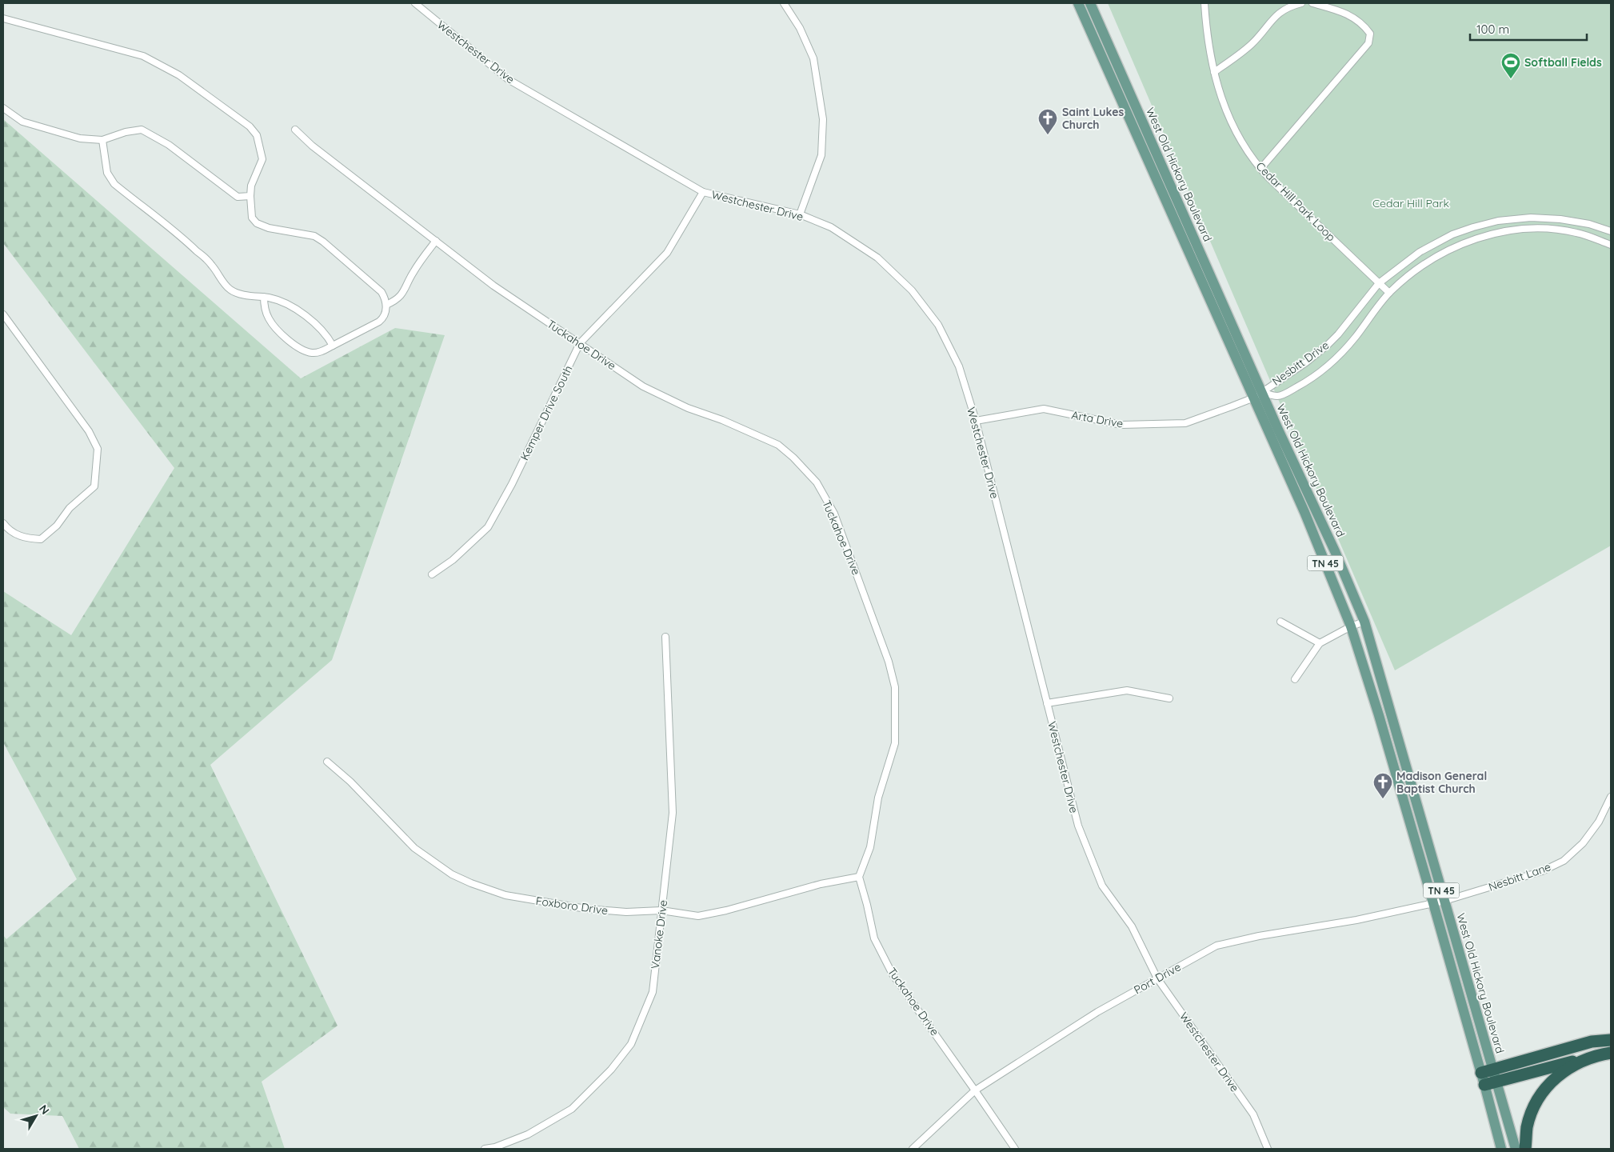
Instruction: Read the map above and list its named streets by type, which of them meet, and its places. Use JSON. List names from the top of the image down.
{
  "streets": {
    "main road": ["West Old Hickory Boulevard", "TN 45"],
    "street": [
      "Westchester Drive",
      "Cedar Hill Park Loop",
      "Tuckahoe Drive",
      "Nesbitt Drive",
      "Kemper Drive South",
      "Arta Drive",
      "Nesbitt Lane",
      "Foxboro Drive",
      "Vanoke Drive",
      "Port Drive"
    ]
  },
  "crossings": [
    ["Westchester Drive", "Kemper Drive South"],
    ["Westchester Drive", "Arta Drive"],
    ["Westchester Drive", "Port Drive"],
    ["West Old Hickory Boulevard", "Nesbitt Drive"],
    ["West Old Hickory Boulevard", "Arta Drive"],
    ["West Old Hickory Boulevard", "Nesbitt Lane"],
    ["West Old Hickory Boulevard", "Port Drive"],
    ["Cedar Hill Park Loop", "Nesbitt Drive"],
    ["Tuckahoe Drive", "Kemper Drive South"],
    ["Tuckahoe Drive", "Foxboro Drive"],
    ["Tuckahoe Drive", "Port Drive"],
    ["Nesbitt Drive", "Arta Drive"],
    ["Nesbitt Lane", "Port Drive"],
    ["Foxboro Drive", "Vanoke Drive"]
  ],
  "parks": ["Cedar Hill Park"],
  "places": {
    "sports": ["Softball Fields"],
    "church": ["Saint Lukes Church", "Madison General Baptist Church"]
  },
  "scale_bar": "100 m",
  "north": "top right"
}
